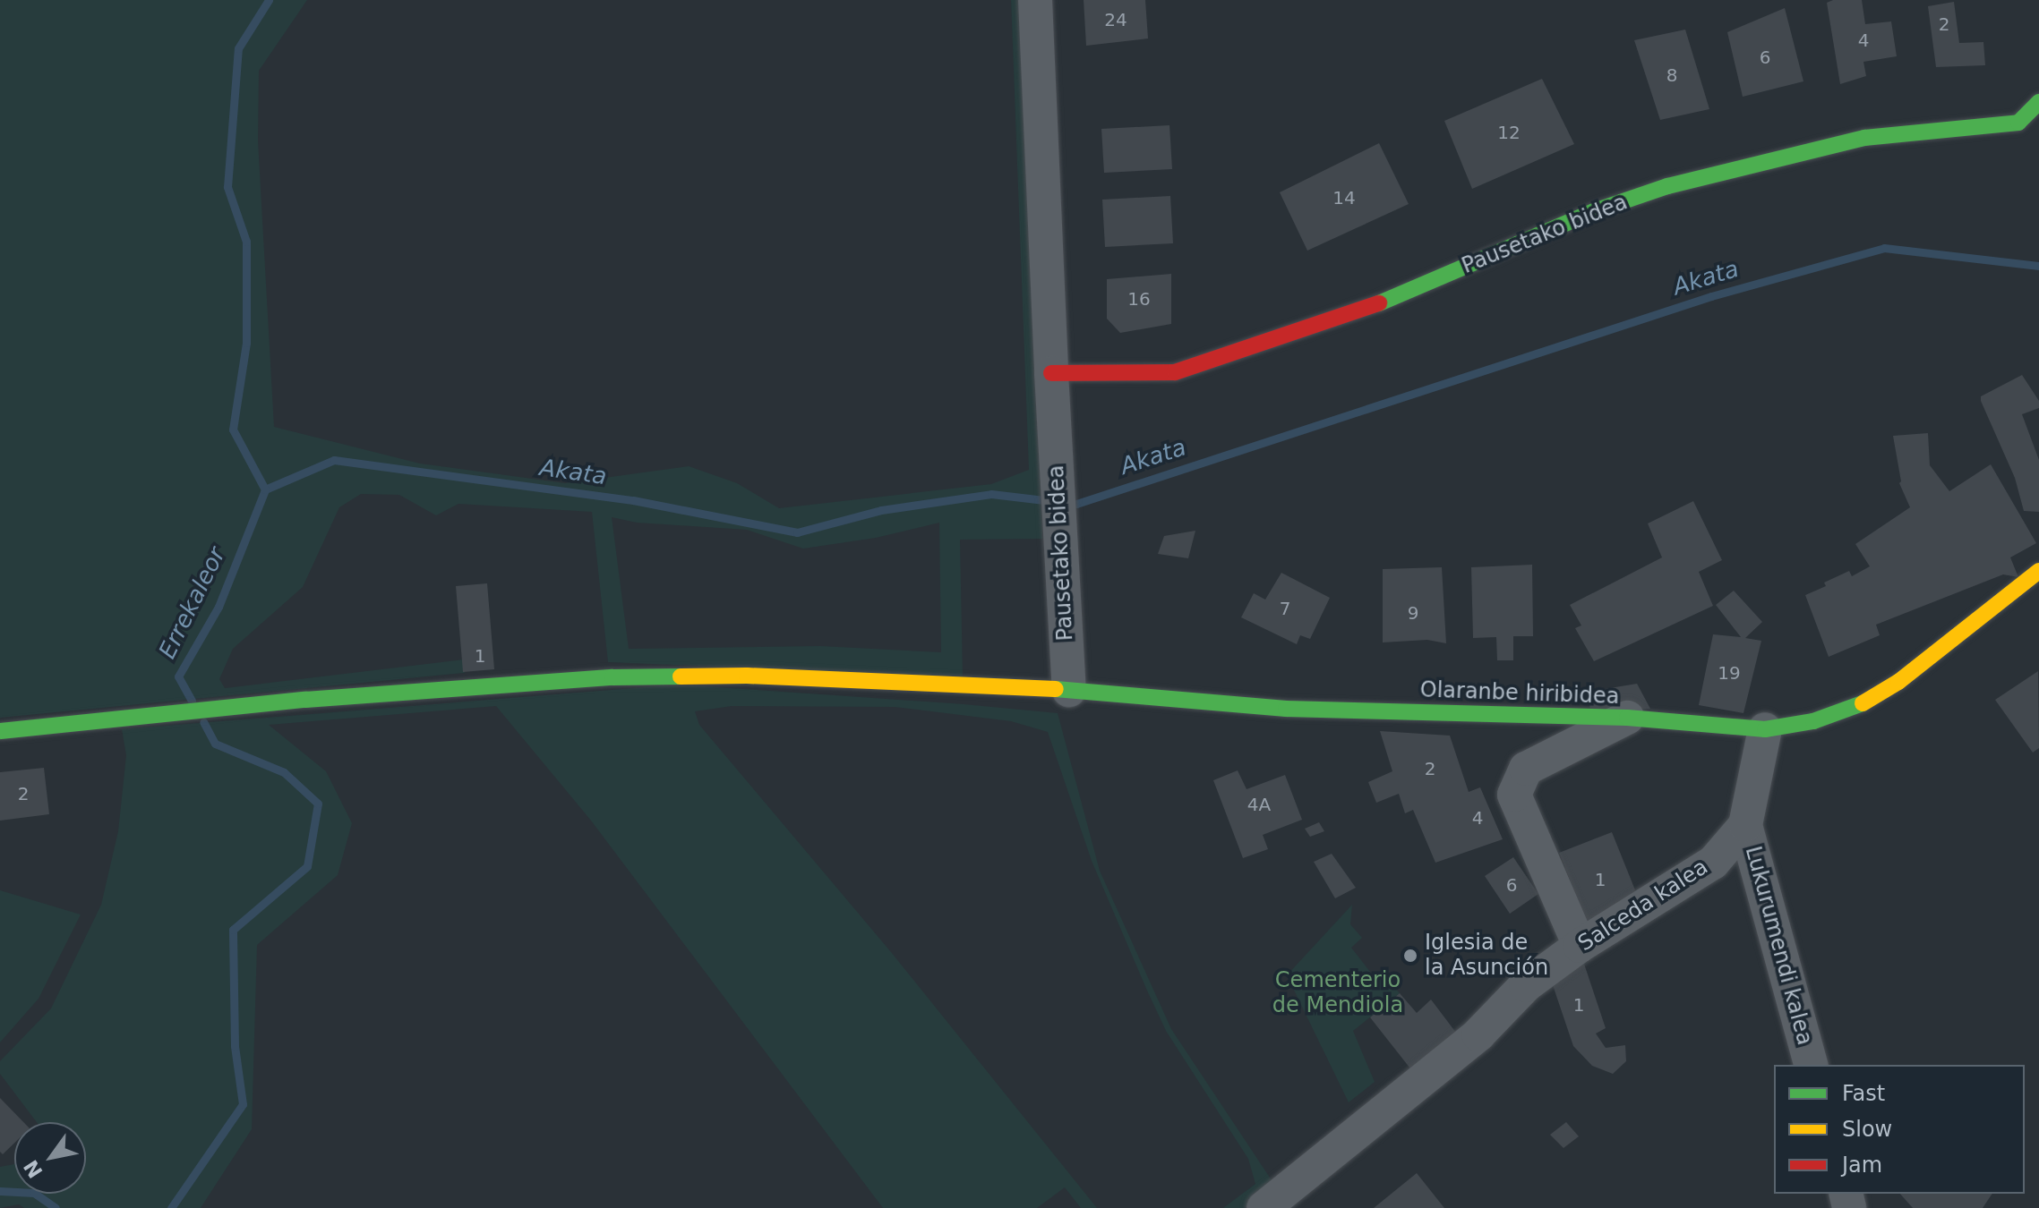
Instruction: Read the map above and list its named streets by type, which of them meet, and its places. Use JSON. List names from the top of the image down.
{
  "streets": {
    "street": [
      "Pausetako bidea",
      "Olaranbe hiribidea",
      "Salceda kalea",
      "Lukurumendi kalea"
    ]
  },
  "crossings": [
    ["Pausetako bidea", "Olaranbe hiribidea"],
    ["Olaranbe hiribidea", "Salceda kalea"],
    ["Salceda kalea", "Lukurumendi kalea"]
  ],
  "water": ["Akata", "Errekaleor"],
  "parks": ["Cementerio de Mendiola"],
  "places": ["Iglesia de la Asunción"],
  "house_numbers": [
    "24",
    "2",
    "4",
    "6",
    "8",
    "12",
    "14",
    "16",
    "7",
    "9",
    "1",
    "19",
    "2",
    "2",
    "4A",
    "4",
    "1",
    "6",
    "1"
  ],
  "legend": ["Fast", "Slow", "Jam"],
  "north": "bottom left"
}
